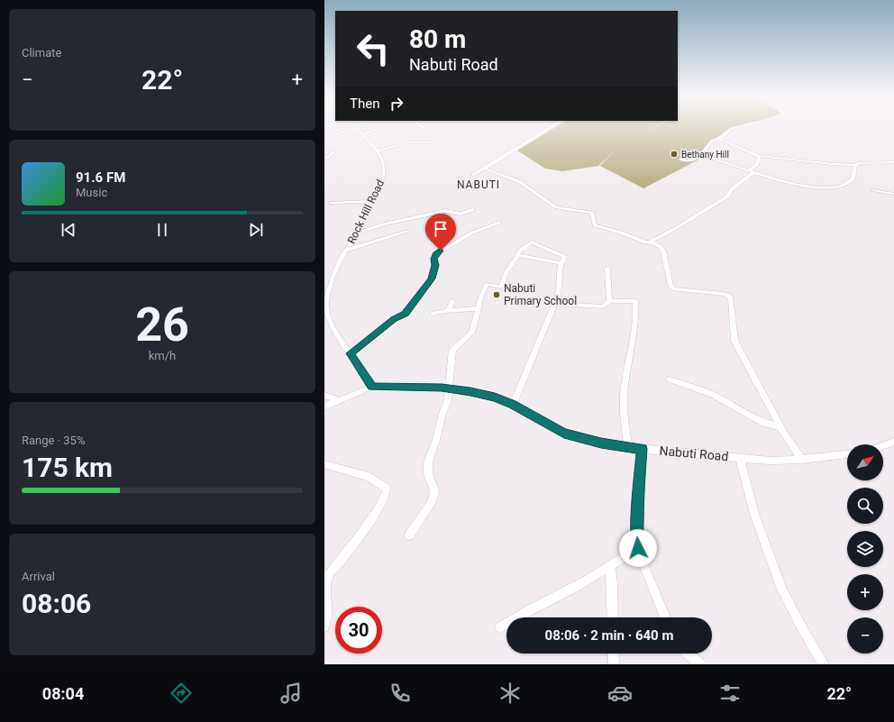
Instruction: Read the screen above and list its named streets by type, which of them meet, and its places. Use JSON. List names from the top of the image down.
{
  "streets": {
    "street": ["Rock Hill Road", "Nabuti Road"]
  },
  "crossings": [
    ["Rock Hill Road", "Nabuti Road"]
  ],
  "districts": ["NABUTI"],
  "places": ["Bethany Hill", "Nabuti Primary School"],
  "north": "top right",
  "page": {
    "tile": [
      "Climate",
      ["26", "km/h"],
      ["Range · 35%", "175 km"],
      ["Arrival", "08:06"]
    ],
    "turn": ["80 m", "Nabuti Road"],
    "heat": ["−", "22°", "+"],
    "then": "Then",
    "song": ["91.6 FM", "Music"],
    "map_buttons": ["+", "−"],
    "limit": "30",
    "trip": "08:06 · 2 min · 640 m",
    "tabs": ["08:04", "22°"]
  }
}
